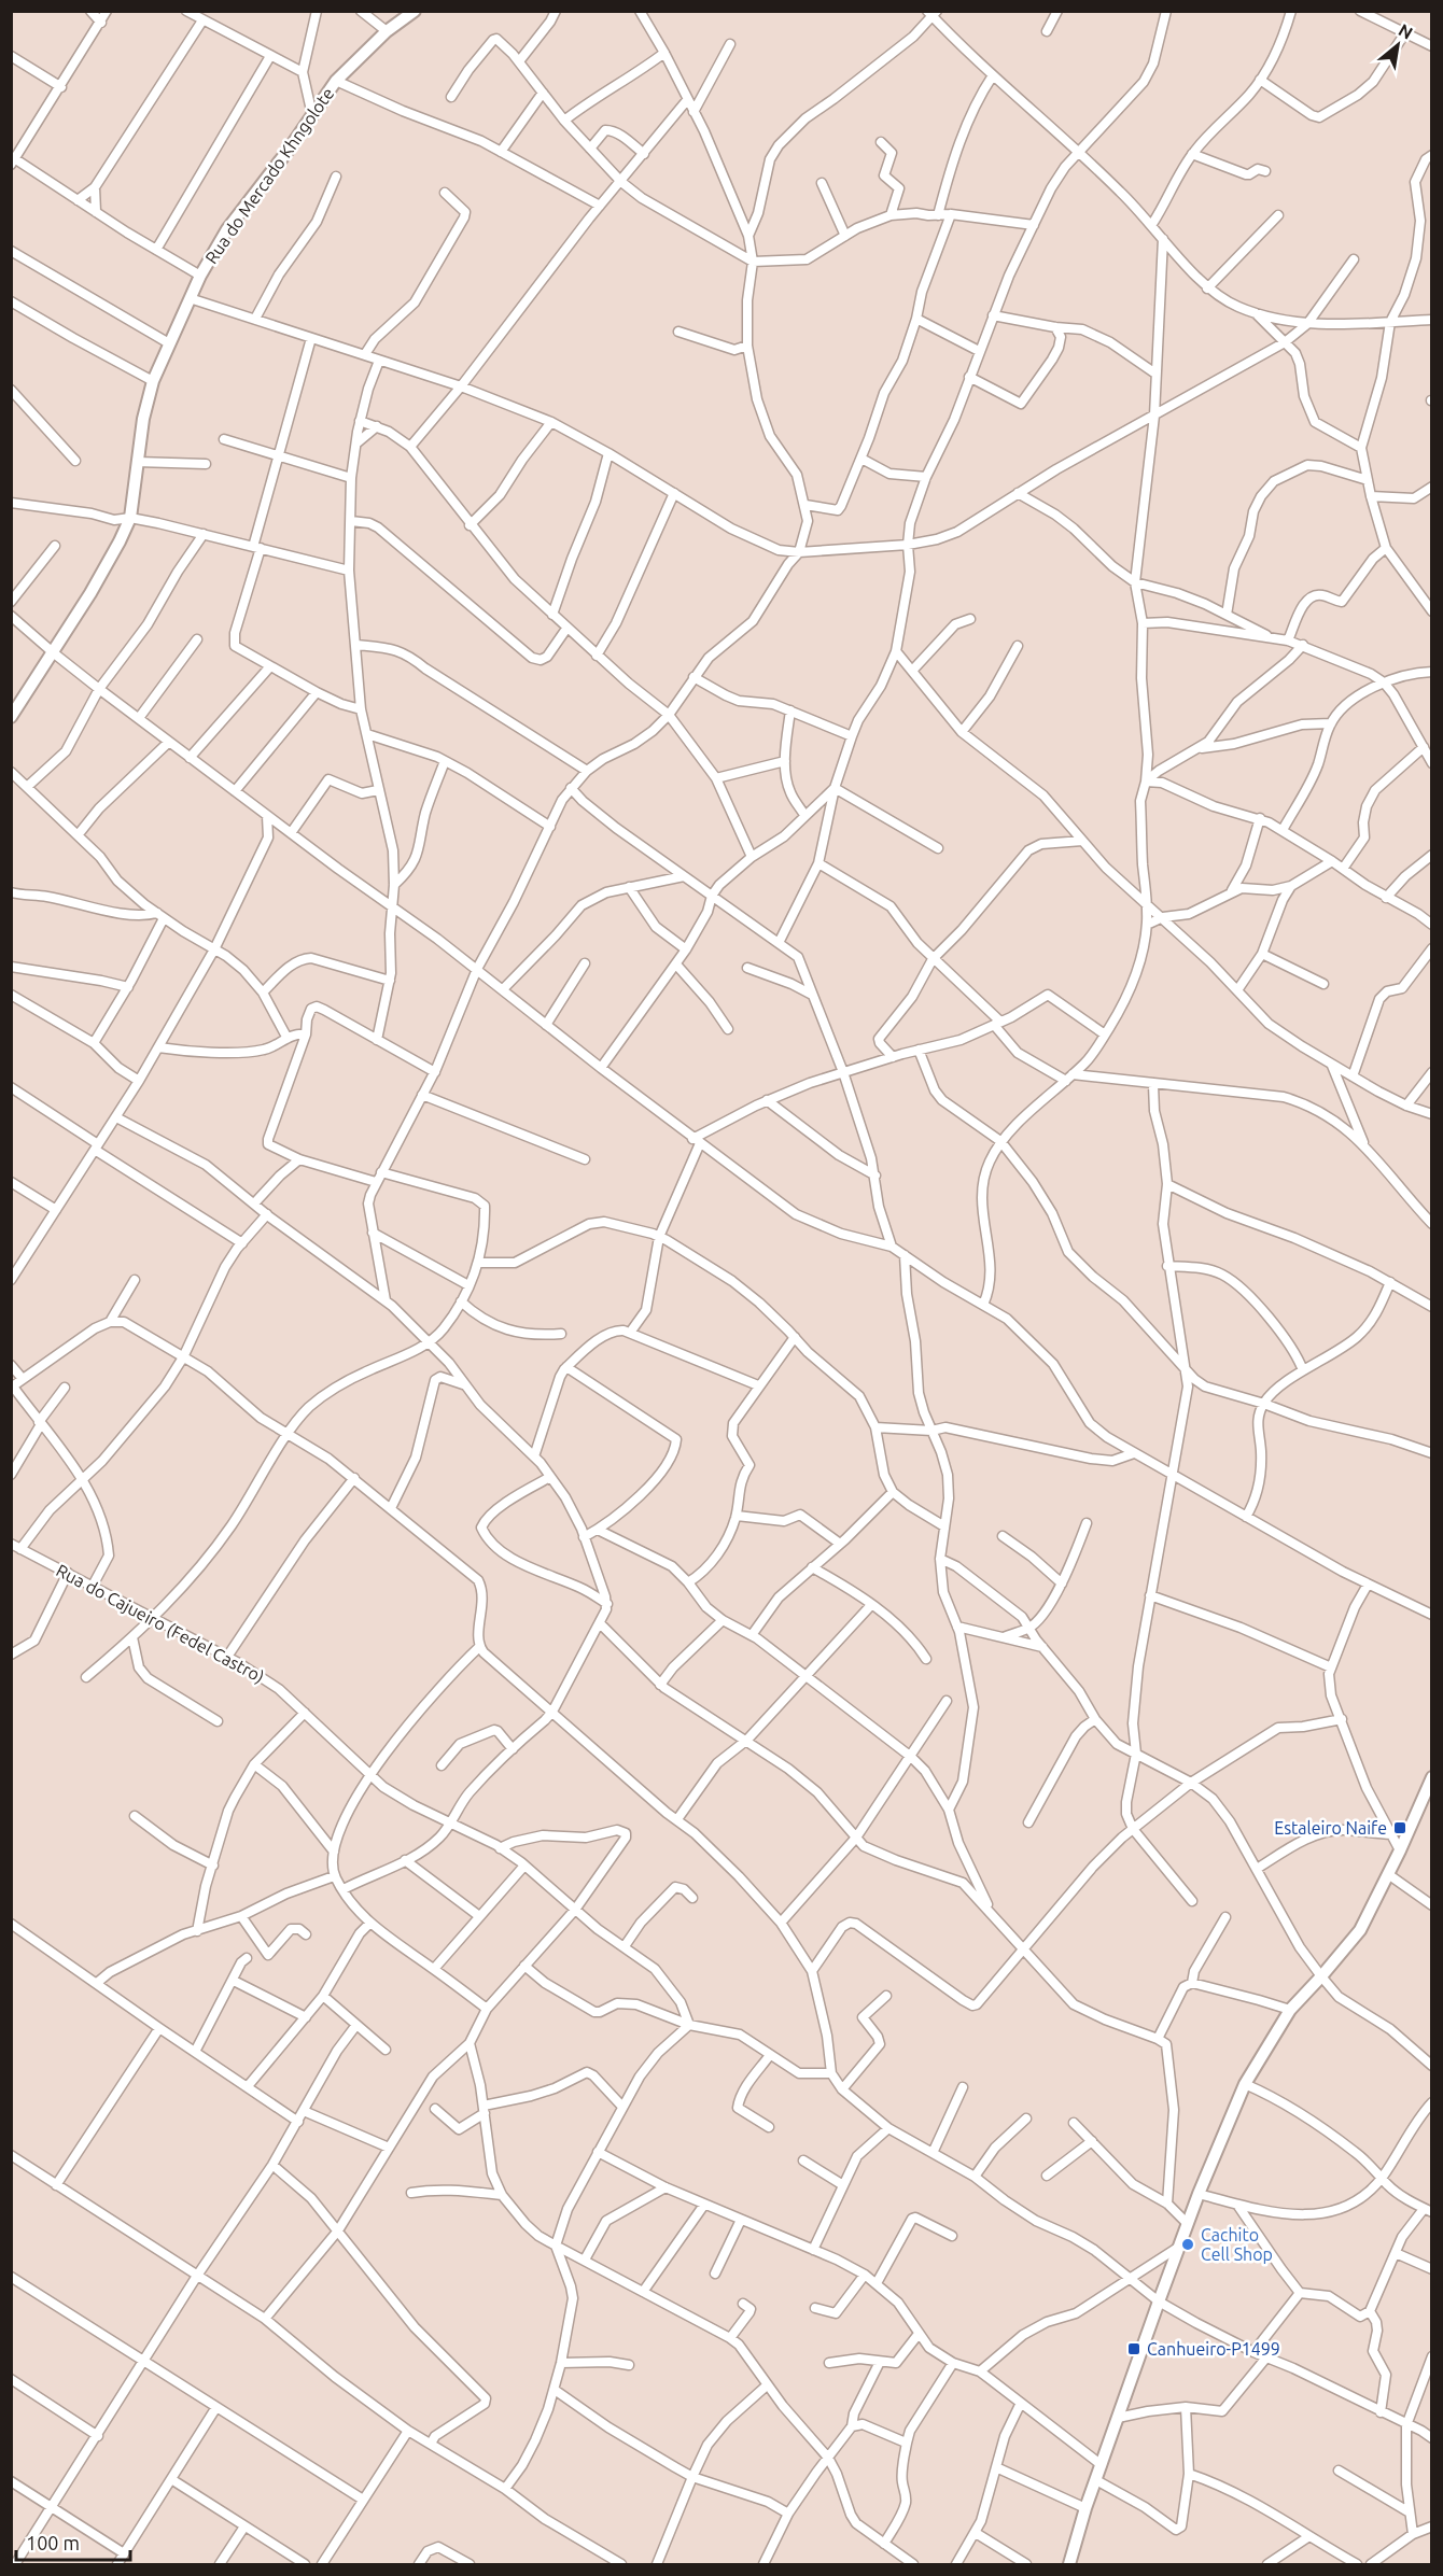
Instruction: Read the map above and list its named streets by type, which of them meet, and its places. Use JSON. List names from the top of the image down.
{
  "streets": {
    "street": ["Rua do Mercado Khngolote", "Rua do Cajueiro (Fedel Castro)"]
  },
  "places": {
    "transit": ["Estaleiro Naife", "Canhueiro-P1499"],
    "other": ["Cachito Cell Shop"]
  },
  "scale_bar": "100 m",
  "north": "top right"
}
